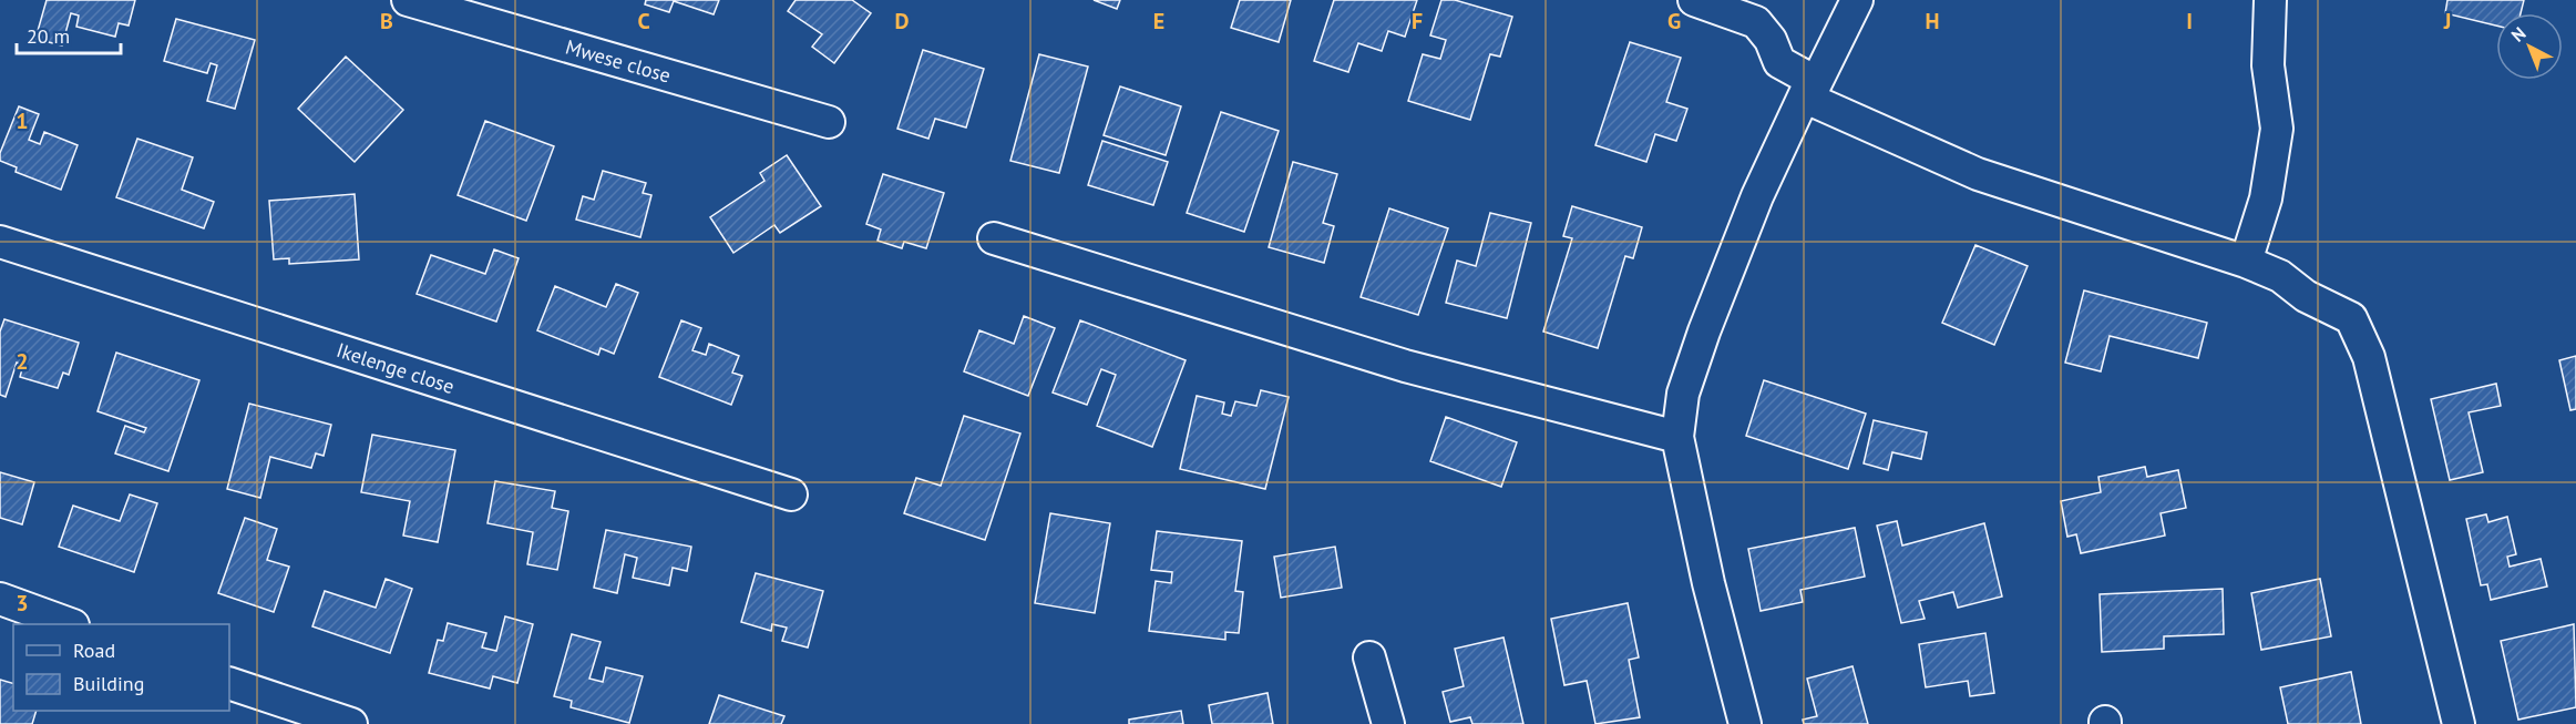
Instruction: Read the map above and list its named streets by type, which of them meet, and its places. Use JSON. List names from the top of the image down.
{
  "streets": {
    "street": ["Mwese close", "Ikelenge close"]
  },
  "legend": ["Road", "Building"],
  "scale_bar": "20 m",
  "north": "top left",
  "grid": {
    "columns": [
      "B",
      "C",
      "D",
      "E",
      "F",
      "G",
      "H",
      "I",
      "J"
    ],
    "rows": ["1", "2", "3"]
  }
}
